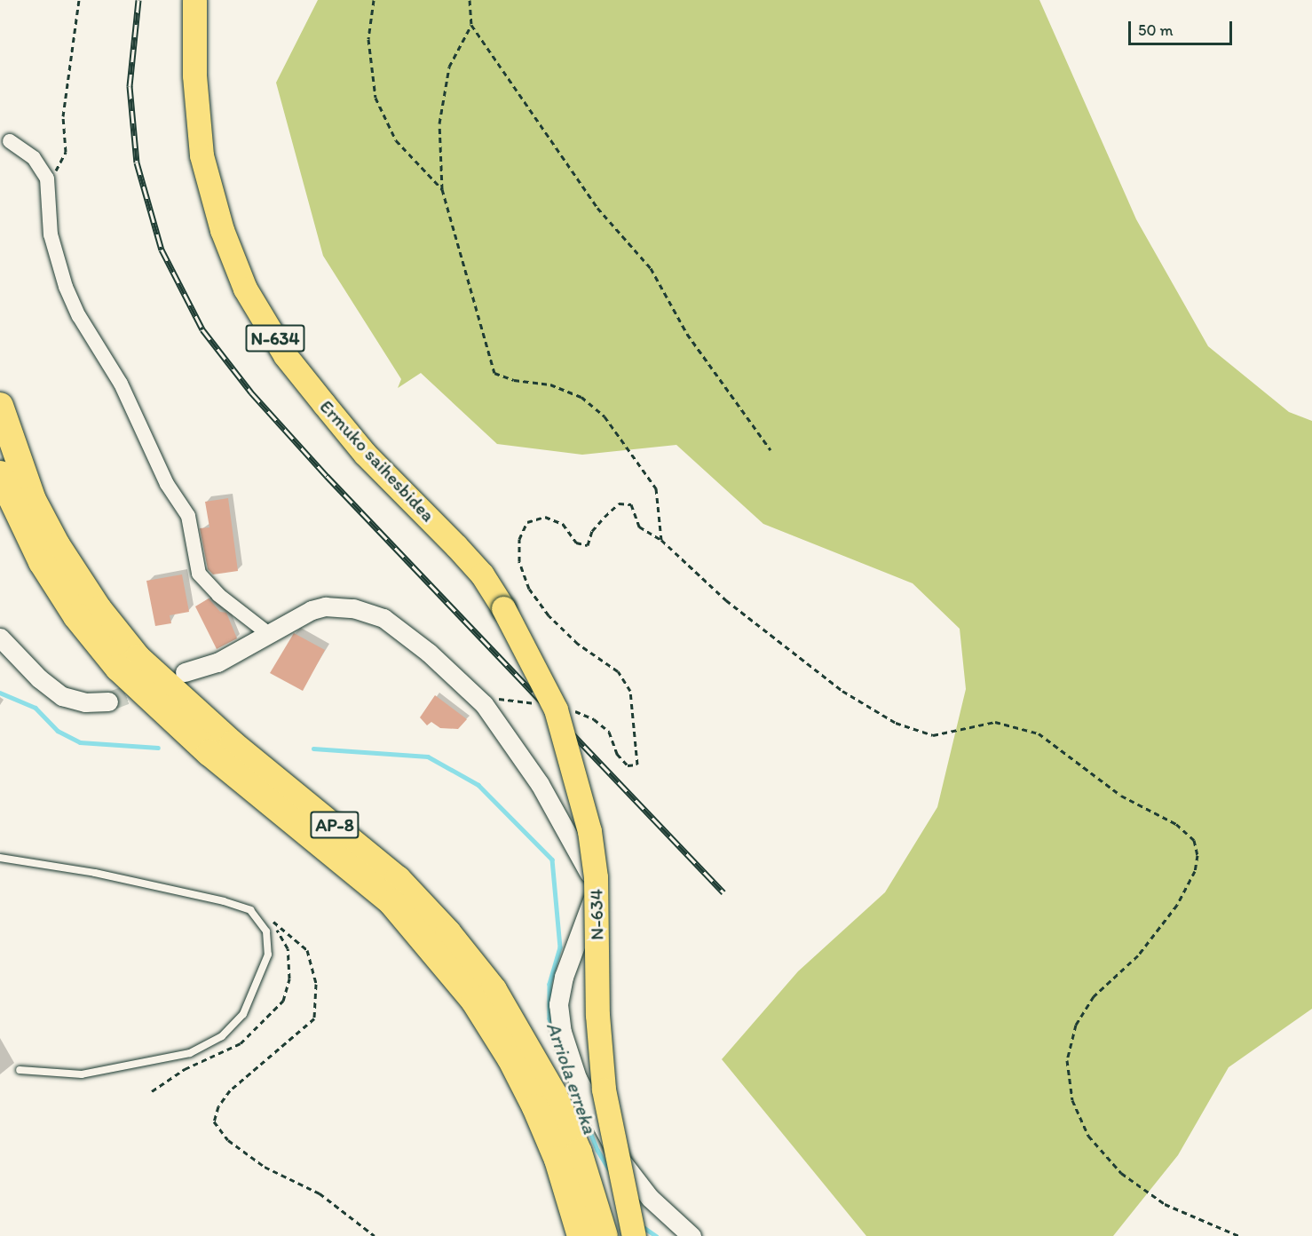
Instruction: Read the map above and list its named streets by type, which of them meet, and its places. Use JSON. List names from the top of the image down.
{
  "streets": {
    "highway": ["N-634", "Ermuko saihesbidea", "AP-8"]
  },
  "crossings": [
    ["N-634", "Ermuko saihesbidea"]
  ],
  "water": ["Arriola erreka"],
  "scale_bar": "50 m"
}
